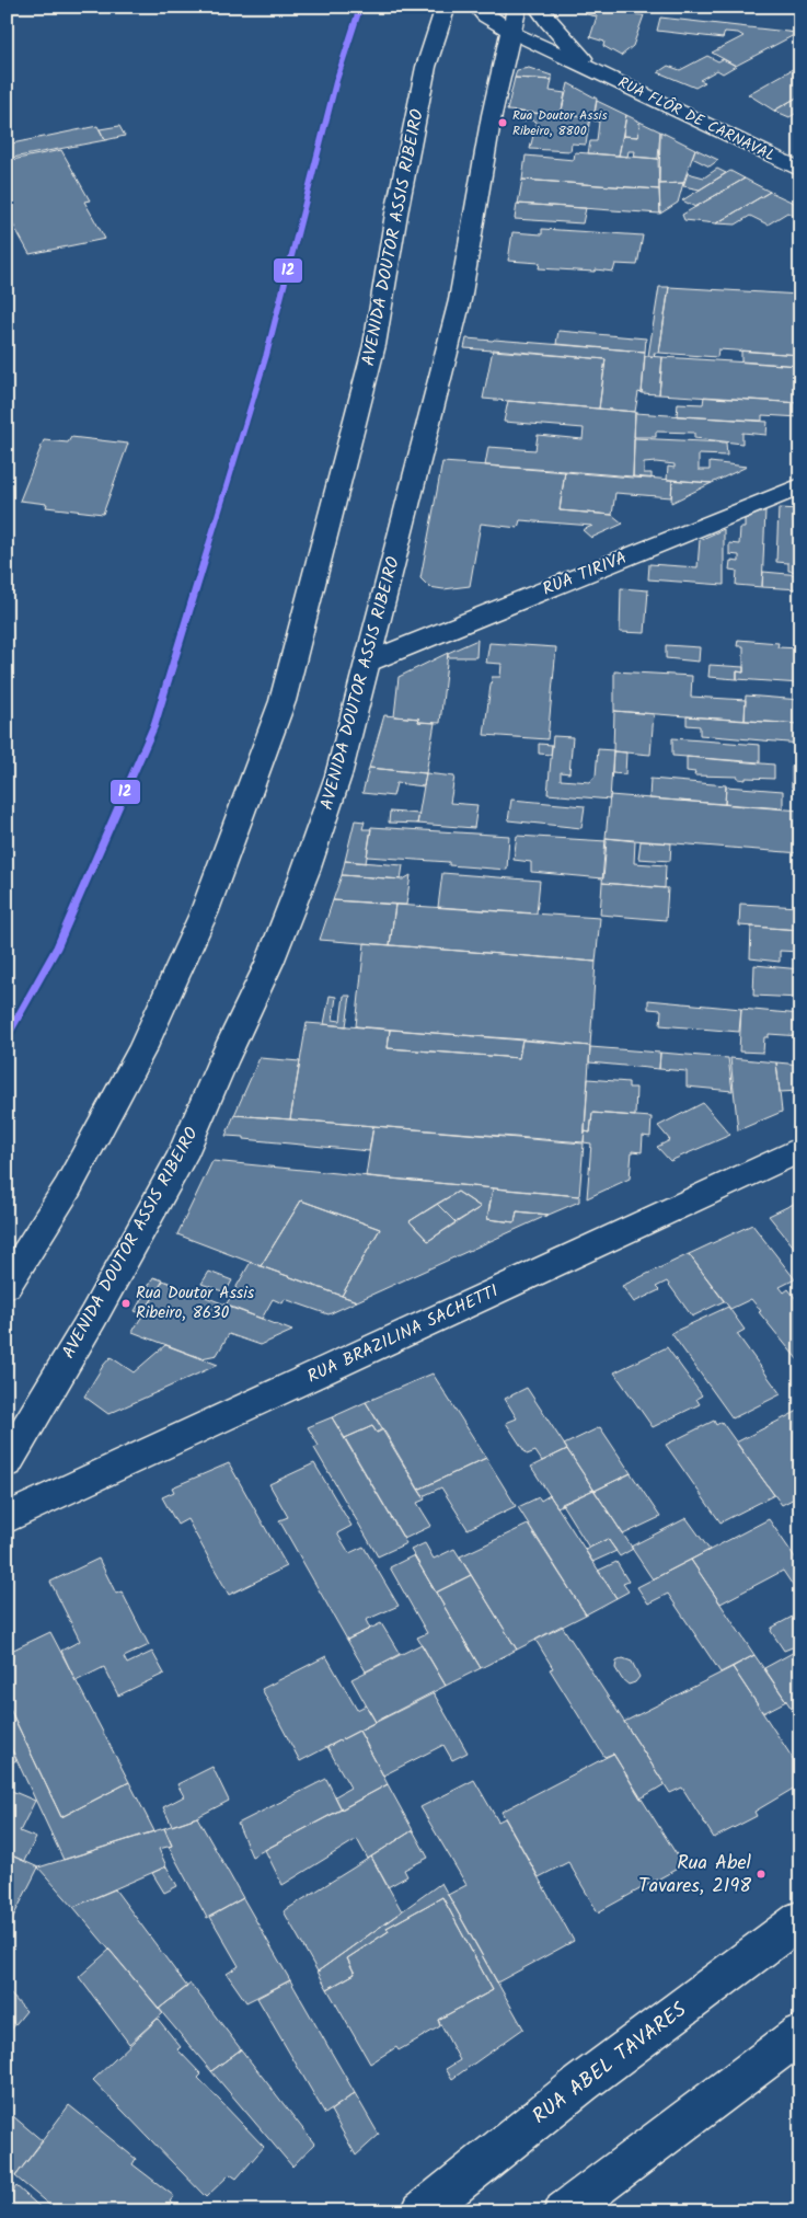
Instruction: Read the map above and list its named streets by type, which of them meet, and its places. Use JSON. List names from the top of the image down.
{
  "streets": {
    "main road": [
      "RUA FLÔR DE CARNAVAL",
      "AVENIDA DOUTOR ASSIS RIBEIRO",
      "RUA TIRIVA",
      "RUA BRAZILINA SACHETTI",
      "RUA ABEL TAVARES"
    ]
  },
  "crossings": [
    ["RUA FLÔR DE CARNAVAL", "AVENIDA DOUTOR ASSIS RIBEIRO"],
    ["AVENIDA DOUTOR ASSIS RIBEIRO", "RUA TIRIVA"]
  ],
  "places": ["Rua Doutor Assis Ribeiro, 8800", "Rua Doutor Assis Ribeiro, 8630", "Rua Abel Tavares, 2198"],
  "lines": ["transit line 12"]
}
